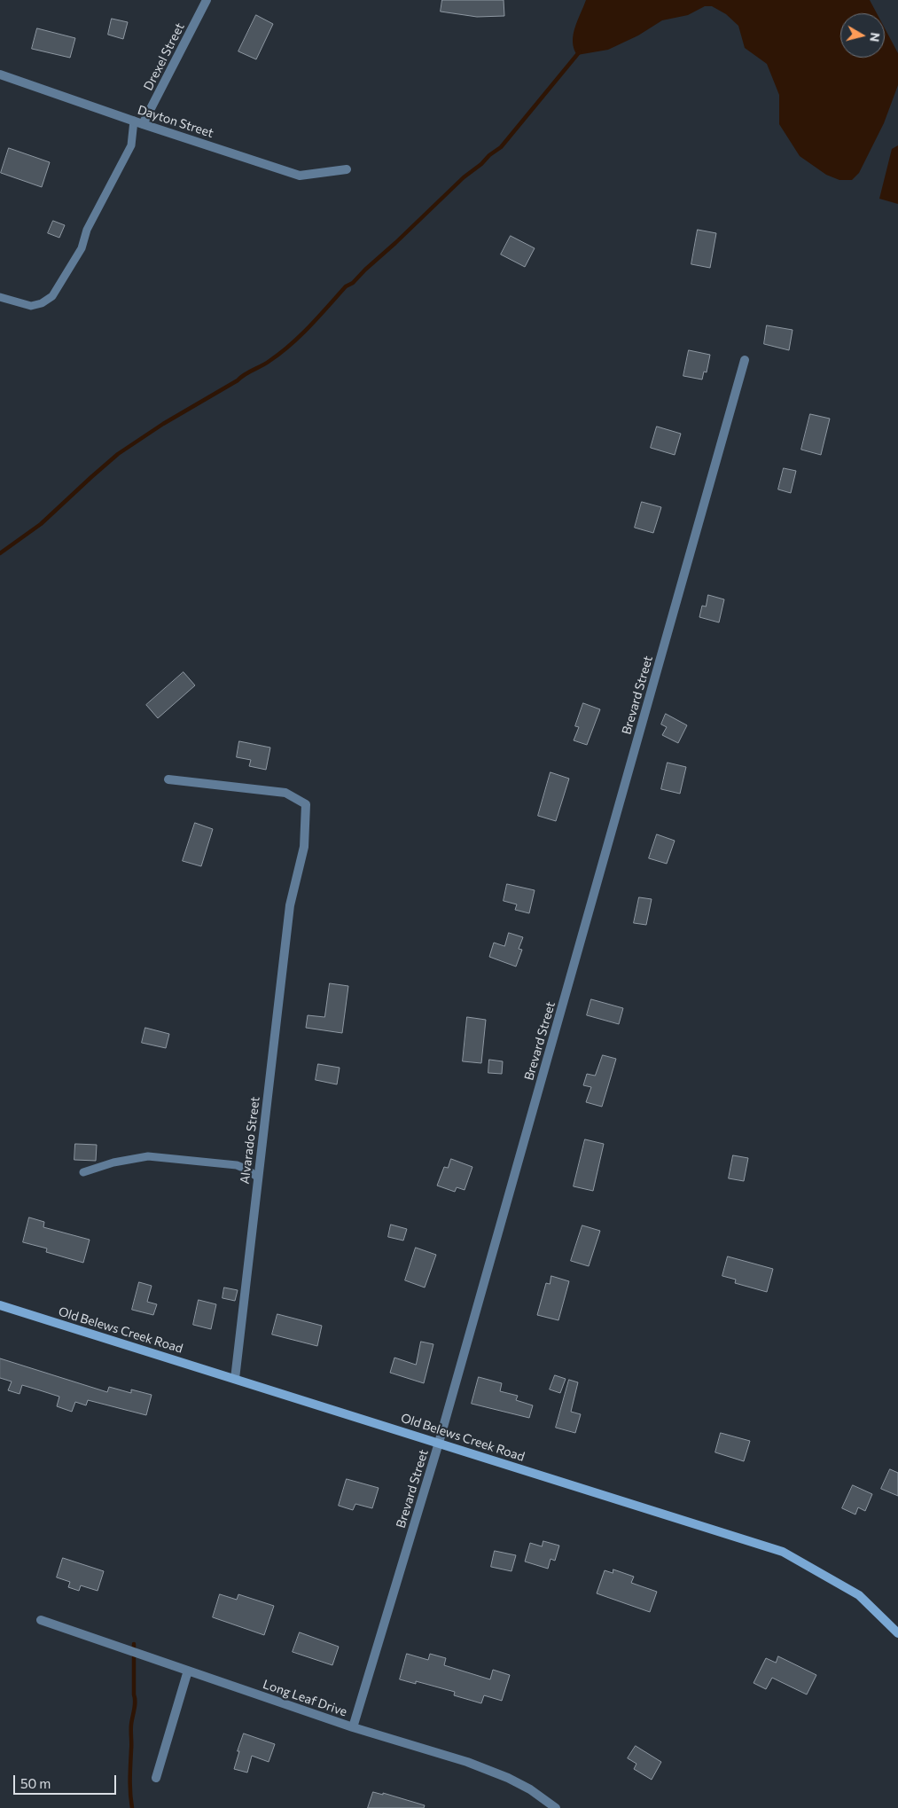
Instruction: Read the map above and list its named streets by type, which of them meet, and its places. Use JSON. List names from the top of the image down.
{
  "streets": {
    "street": [
      "Drexel Street",
      "Dayton Street",
      "Brevard Street",
      "Alvarado Street",
      "Old Belews Creek Road",
      "Long Leaf Drive"
    ]
  },
  "crossings": [
    ["Drexel Street", "Dayton Street"],
    ["Brevard Street", "Old Belews Creek Road"],
    ["Brevard Street", "Long Leaf Drive"],
    ["Alvarado Street", "Old Belews Creek Road"]
  ],
  "scale_bar": "50 m",
  "north": "right"
}
